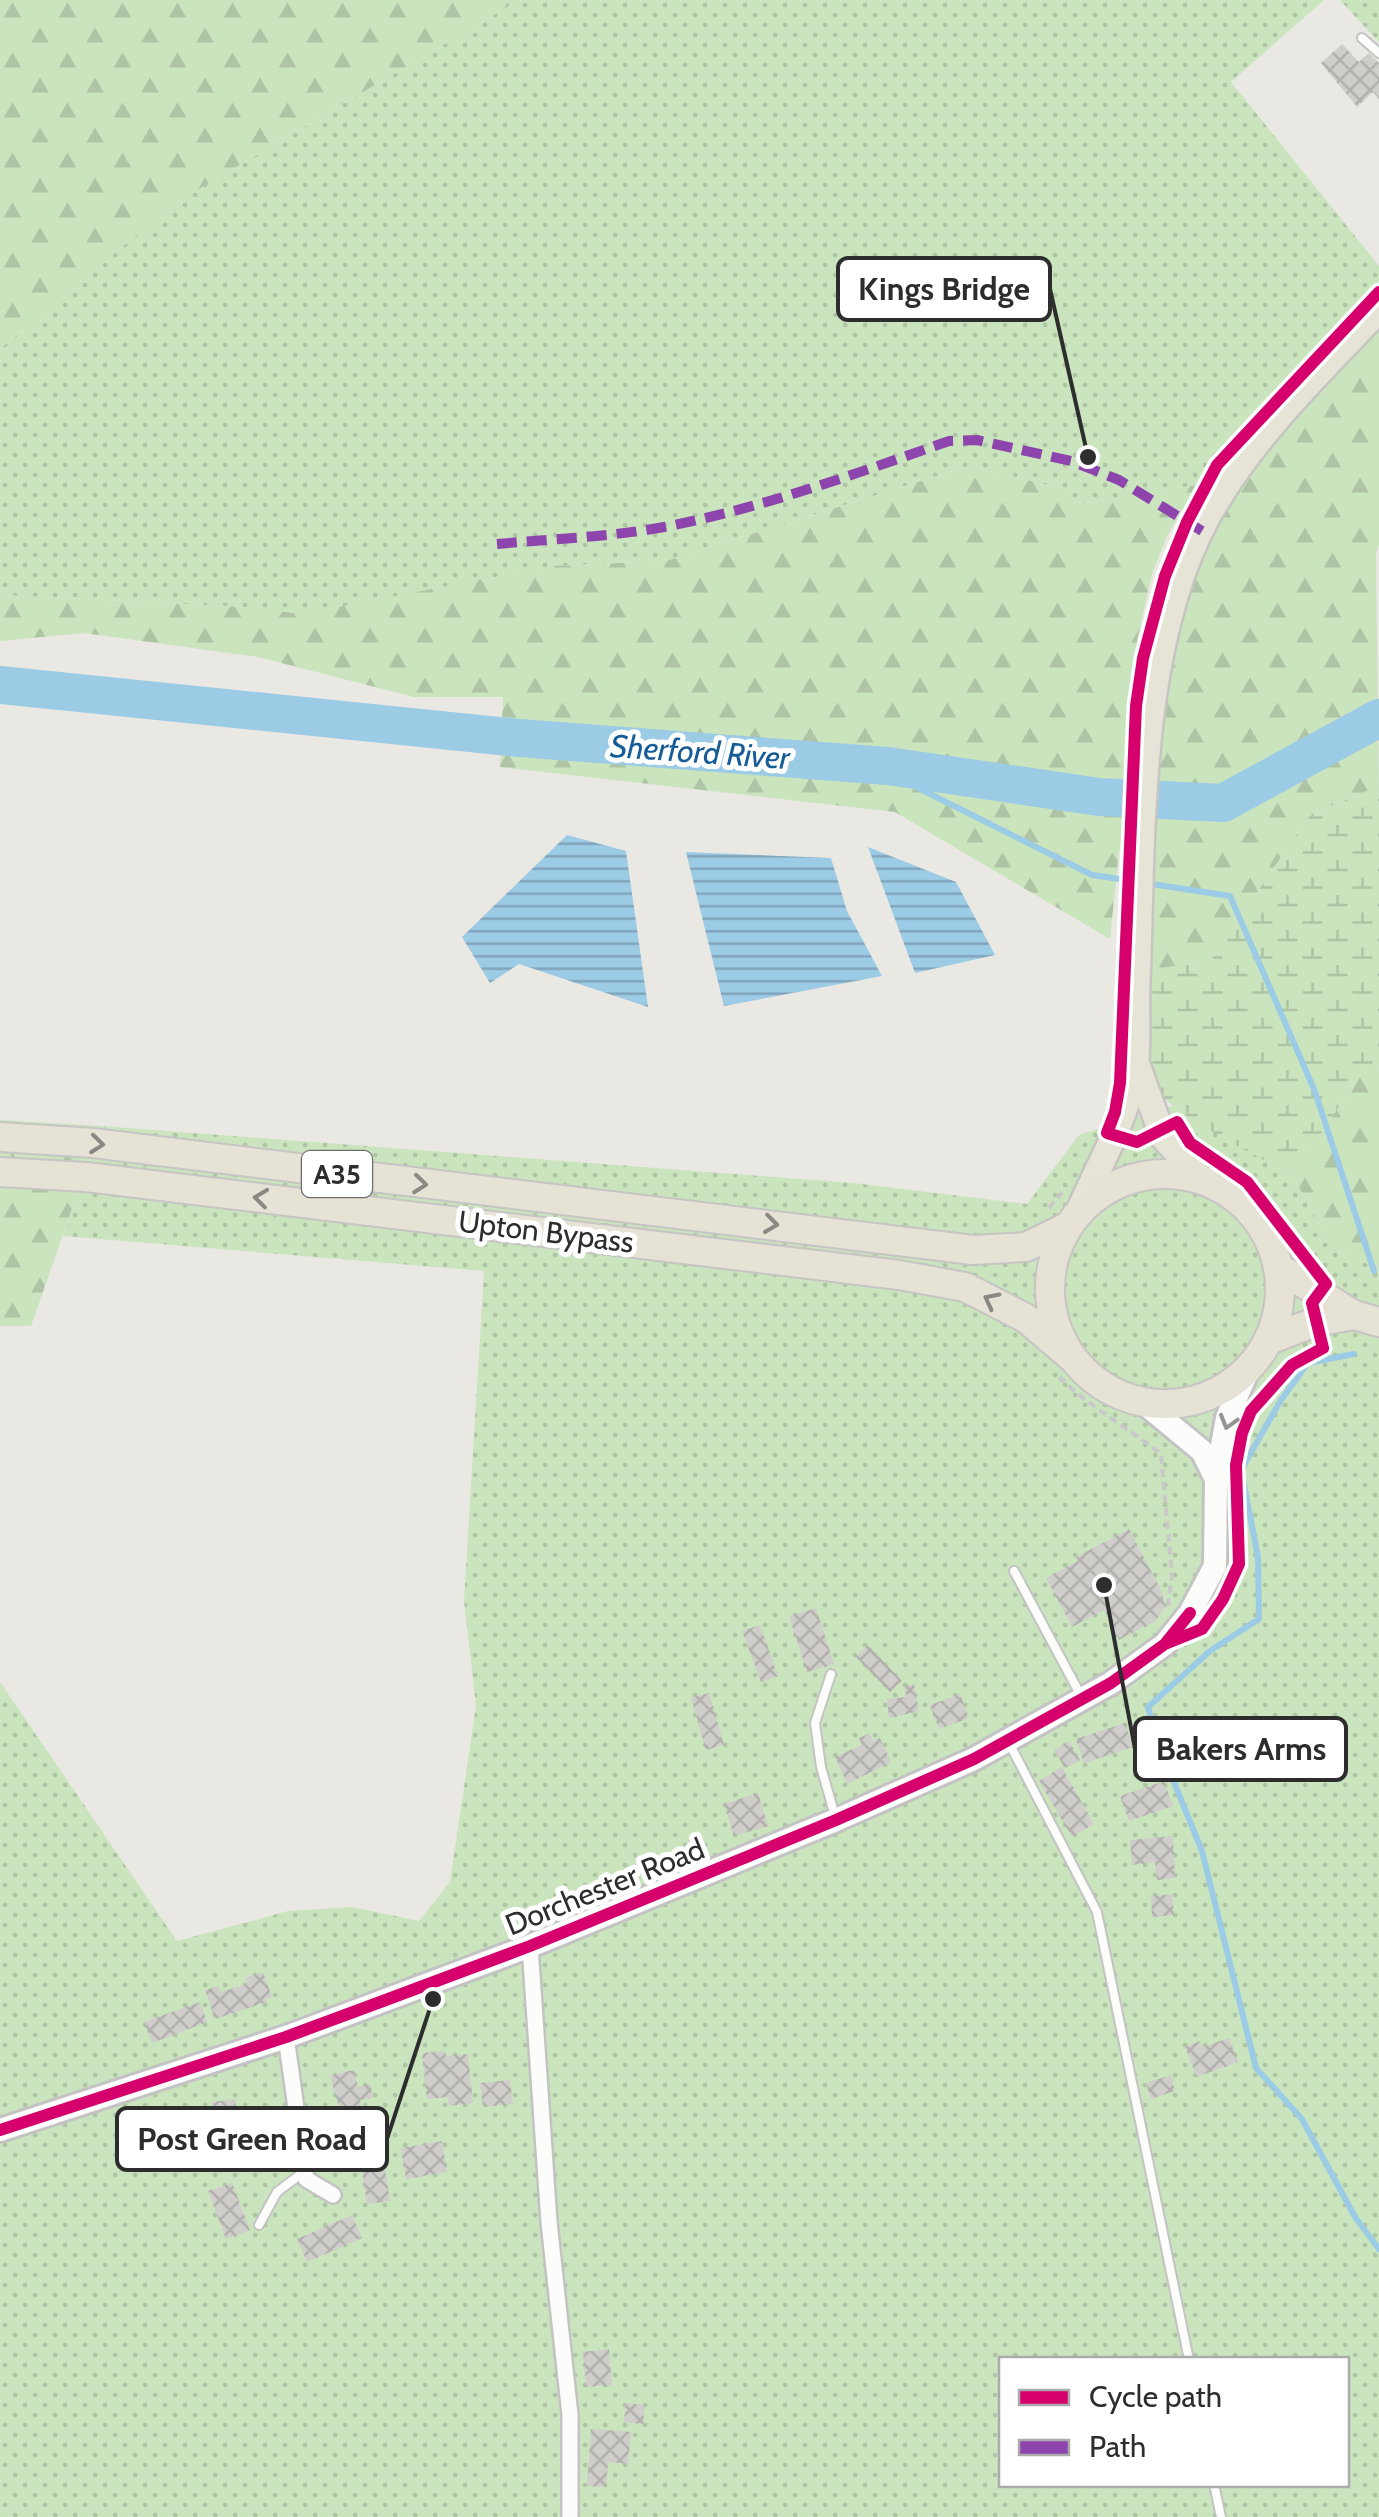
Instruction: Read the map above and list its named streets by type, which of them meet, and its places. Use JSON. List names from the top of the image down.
{
  "streets": {
    "highway": ["A35", "Upton Bypass"],
    "main road": ["Dorchester Road"]
  },
  "crossings": [
    ["Upton Bypass", "Dorchester Road"]
  ],
  "water": ["Sherford River"],
  "places": ["Kings Bridge", "Bakers Arms", "Post Green Road"],
  "legend": ["Cycle path", "Path"]
}
